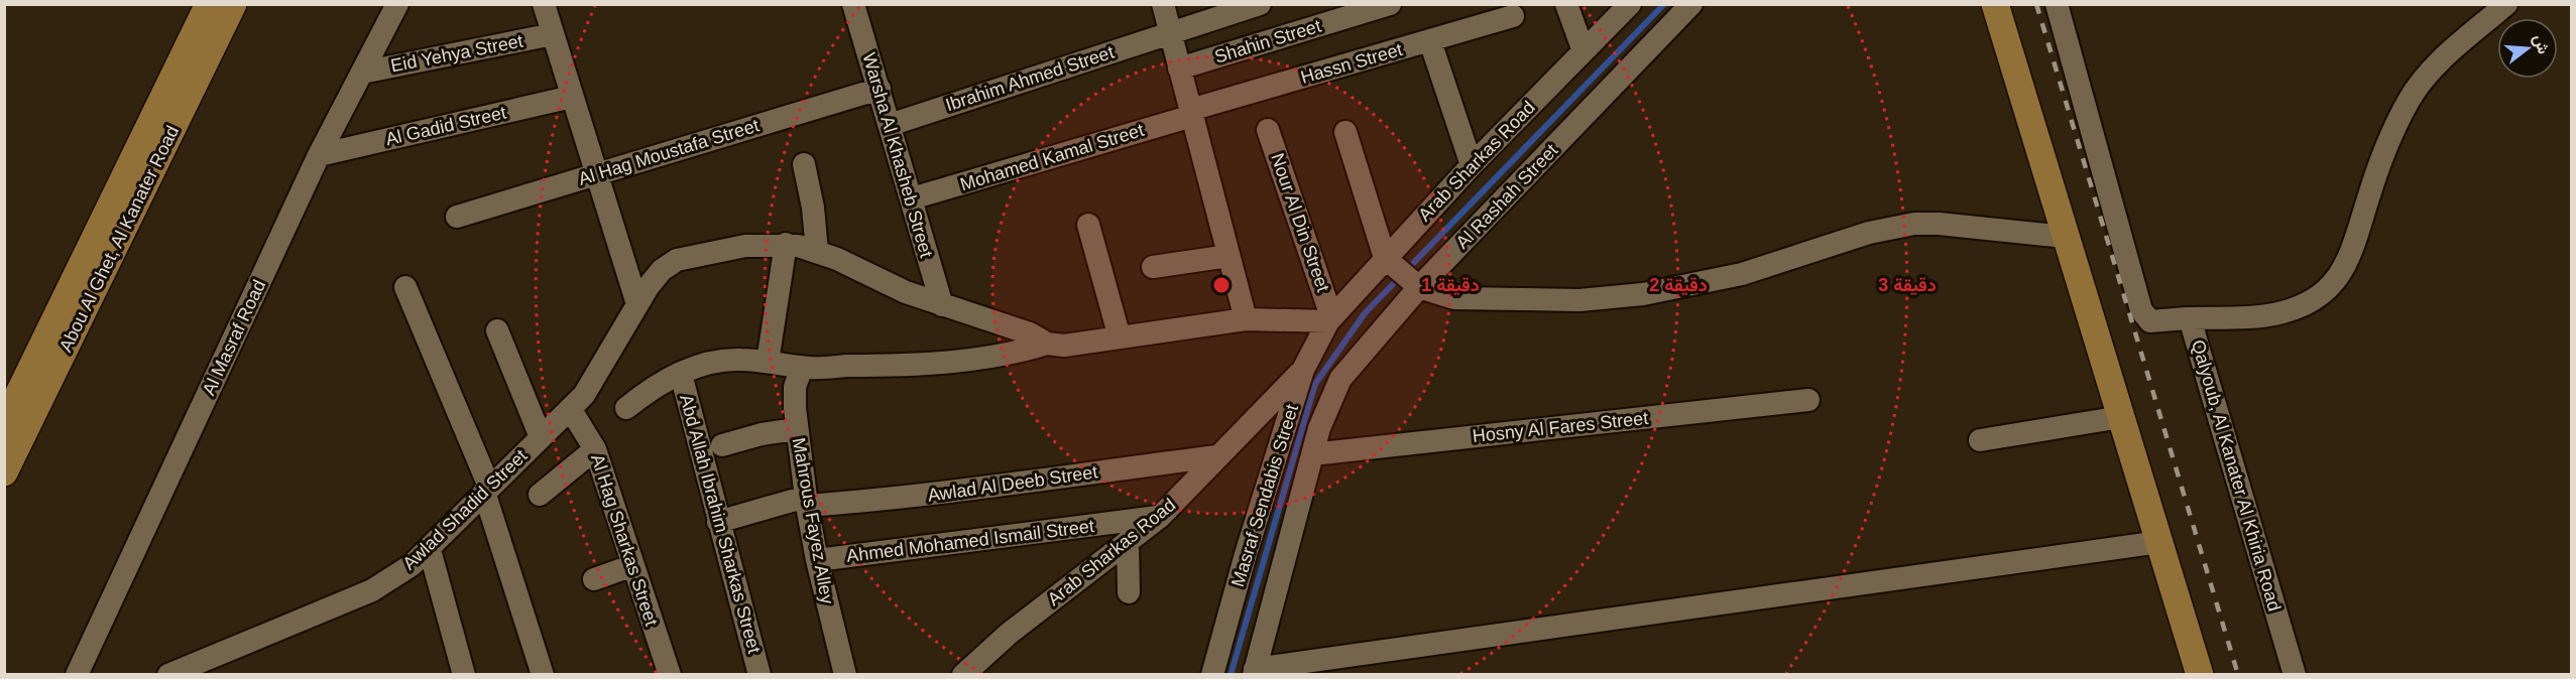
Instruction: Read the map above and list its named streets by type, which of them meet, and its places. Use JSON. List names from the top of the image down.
{
  "streets": {
    "main road": ["Abou Al Ghet, Al Kanater Road"],
    "street": [
      "Shahin Street",
      "Eid Yehya Street",
      "Hassn Street",
      "Ibrahim Ahmed Street",
      "Al Gadid Street",
      "Al Hag Moustafa Street",
      "Warsha Al Khasheb Street",
      "Mohamed Kamal Street",
      "Arab Sharkas Road",
      "Al Rashah Street",
      "Nour Al Din Street",
      "Al Masraf Road",
      "Hosny Al Fares Street",
      "Qalyoub, Al Kanater Al Khiria Road",
      "Awlad Al Deeb Street",
      "Masraf Sendabis Street",
      "Awlad Shadid Street",
      "Mahrous Fayez Alley",
      "Abd Allah Ibrahim Sharkas Street",
      "Al Hag Sharkas Street",
      "Ahmed Mohamed Ismail Street"
    ]
  },
  "crossings": [
    ["Eid Yehya Street", "Al Masraf Road"],
    ["Hassn Street", "Mohamed Kamal Street"],
    ["Ibrahim Ahmed Street", "Warsha Al Khasheb Street"],
    ["Al Gadid Street", "Al Masraf Road"],
    ["Al Hag Moustafa Street", "Warsha Al Khasheb Street"],
    ["Warsha Al Khasheb Street", "Mohamed Kamal Street"],
    ["Warsha Al Khasheb Street", "Awlad Shadid Street"],
    ["Arab Sharkas Road", "Nour Al Din Street"],
    ["Arab Sharkas Road", "Awlad Al Deeb Street"],
    ["Arab Sharkas Road", "Masraf Sendabis Street"],
    ["Arab Sharkas Road", "Ahmed Mohamed Ismail Street"],
    ["Al Rashah Street", "Hosny Al Fares Street"],
    ["Nour Al Din Street", "Masraf Sendabis Street"],
    ["Awlad Al Deeb Street", "Mahrous Fayez Alley"],
    ["Awlad Al Deeb Street", "Abd Allah Ibrahim Sharkas Street"],
    ["Awlad Shadid Street", "Al Hag Sharkas Street"],
    ["Mahrous Fayez Alley", "Ahmed Mohamed Ismail Street"]
  ],
  "north": "right",
  "rings": ["1 دقيقة", "2 دقيقة", "3 دقيقة"]
}
